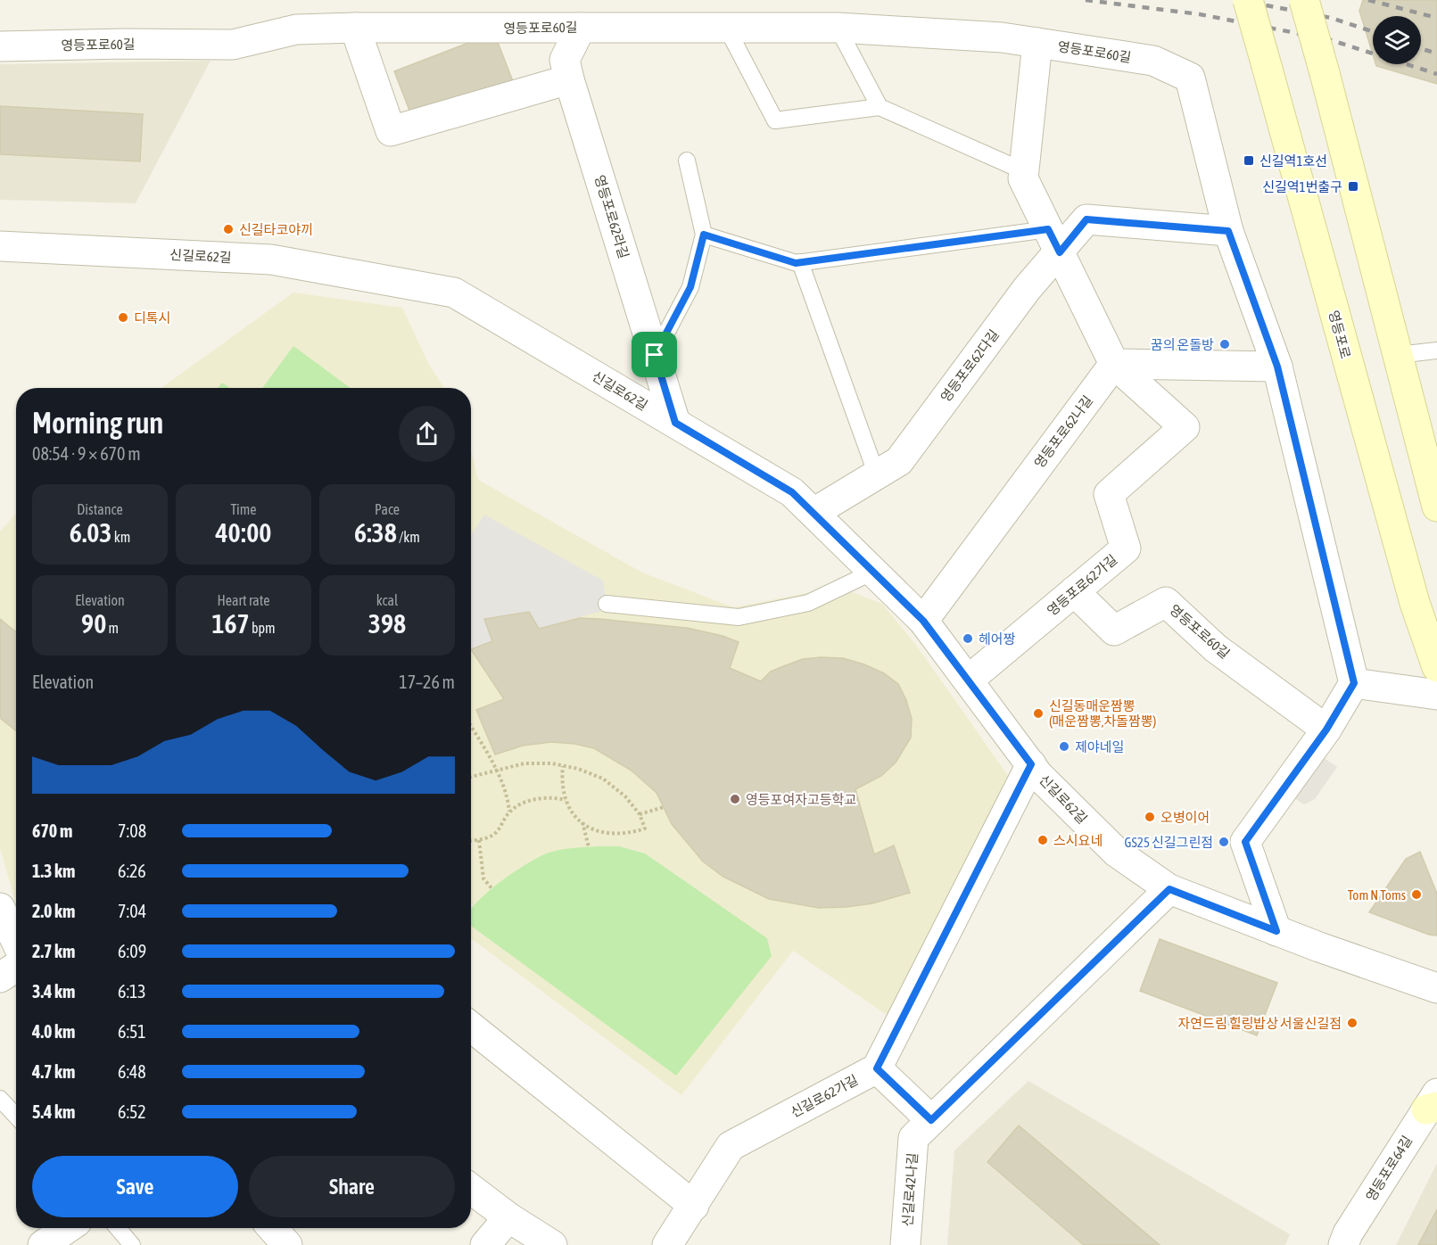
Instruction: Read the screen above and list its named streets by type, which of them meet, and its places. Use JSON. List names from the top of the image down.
{
  "streets": {
    "main road": ["영등포로"],
    "street": [
      "영등포로60길",
      "영등포로62라길",
      "신길로62길",
      "영등포로62다길",
      "영등포로62나길",
      "영등포로62가길",
      "신길로62가길",
      "영등포로64길",
      "신길로42나길"
    ]
  },
  "crossings": [
    ["영등포로60길", "영등포로62라길"],
    ["영등포로60길", "영등포로62가길"],
    ["영등포로62라길", "신길로62길"],
    ["신길로62길", "영등포로62다길"],
    ["신길로62길", "영등포로62나길"],
    ["신길로62길", "영등포로62가길"],
    ["신길로62길", "신길로42나길"],
    ["영등포로62나길", "영등포로62가길"]
  ],
  "places": {
    "transit": ["신길역1호선", "신길역1번출구"],
    "other": [
      "신길타코야끼",
      "디톡시",
      "꿈의 온돌방",
      "헤어짱",
      "신길동매운짬뽕 (매운짬뽕,차돌짬뽕)",
      "제야네일",
      "영등포여자고등학교",
      "오병이어",
      "스시요네",
      "GS25 신길그린점",
      "Tom N Toms",
      "자연드림 힐링밥상 서울신길점"
    ]
  },
  "page": {
    "heading": ["Morning run", "08:54 · 9 × 670 m"],
    "stats": [
      ["Distance", "6.03 km"],
      ["Time", "40:00"],
      ["Pace", "6:38 /km"],
      ["Elevation", "90 m"],
      ["Heart rate", "167 bpm"],
      ["kcal", "398"]
    ],
    "chart": ["Elevation", "17–26 m"],
    "list": [
      {
        "name": "670 m",
        "note": "7:08"
      },
      {
        "name": "1.3 km",
        "note": "6:26"
      },
      {
        "name": "2.0 km",
        "note": "7:04"
      },
      {
        "name": "2.7 km",
        "note": "6:09"
      },
      {
        "name": "3.4 km",
        "note": "6:13"
      },
      {
        "name": "4.0 km",
        "note": "6:51"
      },
      {
        "name": "4.7 km",
        "note": "6:48"
      },
      {
        "name": "5.4 km",
        "note": "6:52"
      }
    ],
    "buttons": ["Save", "Share"]
  }
}
